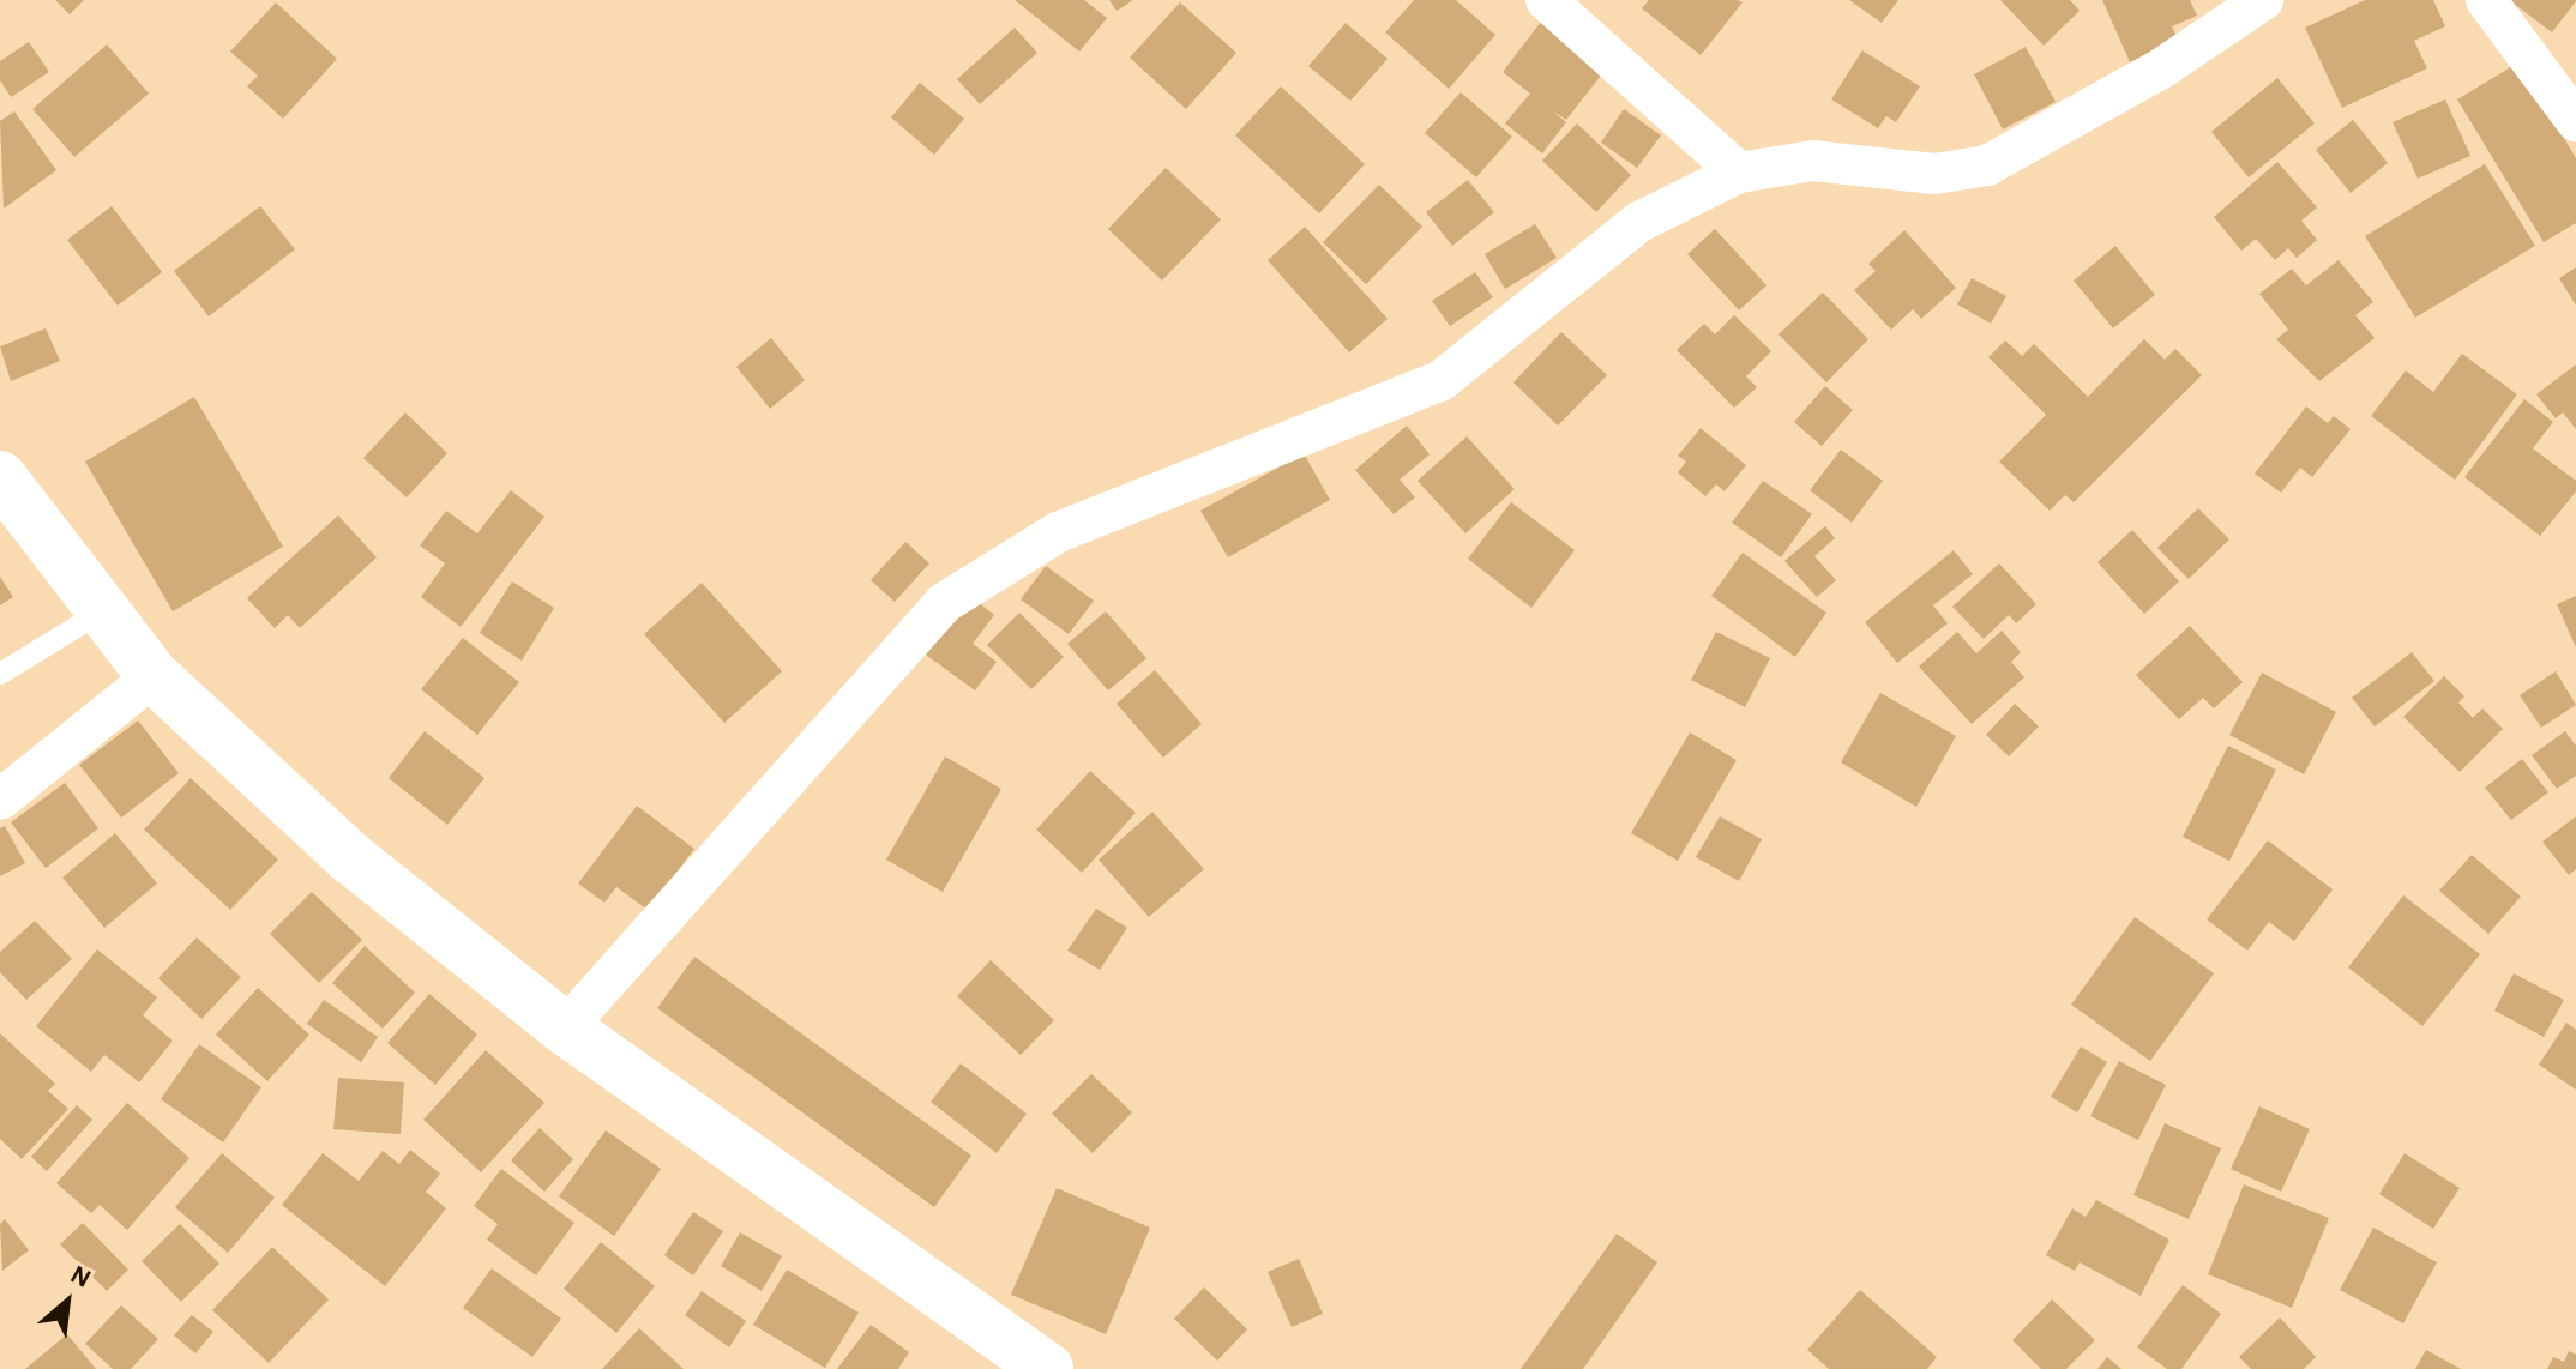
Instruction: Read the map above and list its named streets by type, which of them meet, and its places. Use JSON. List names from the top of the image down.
{
  "north": "top right"
}
